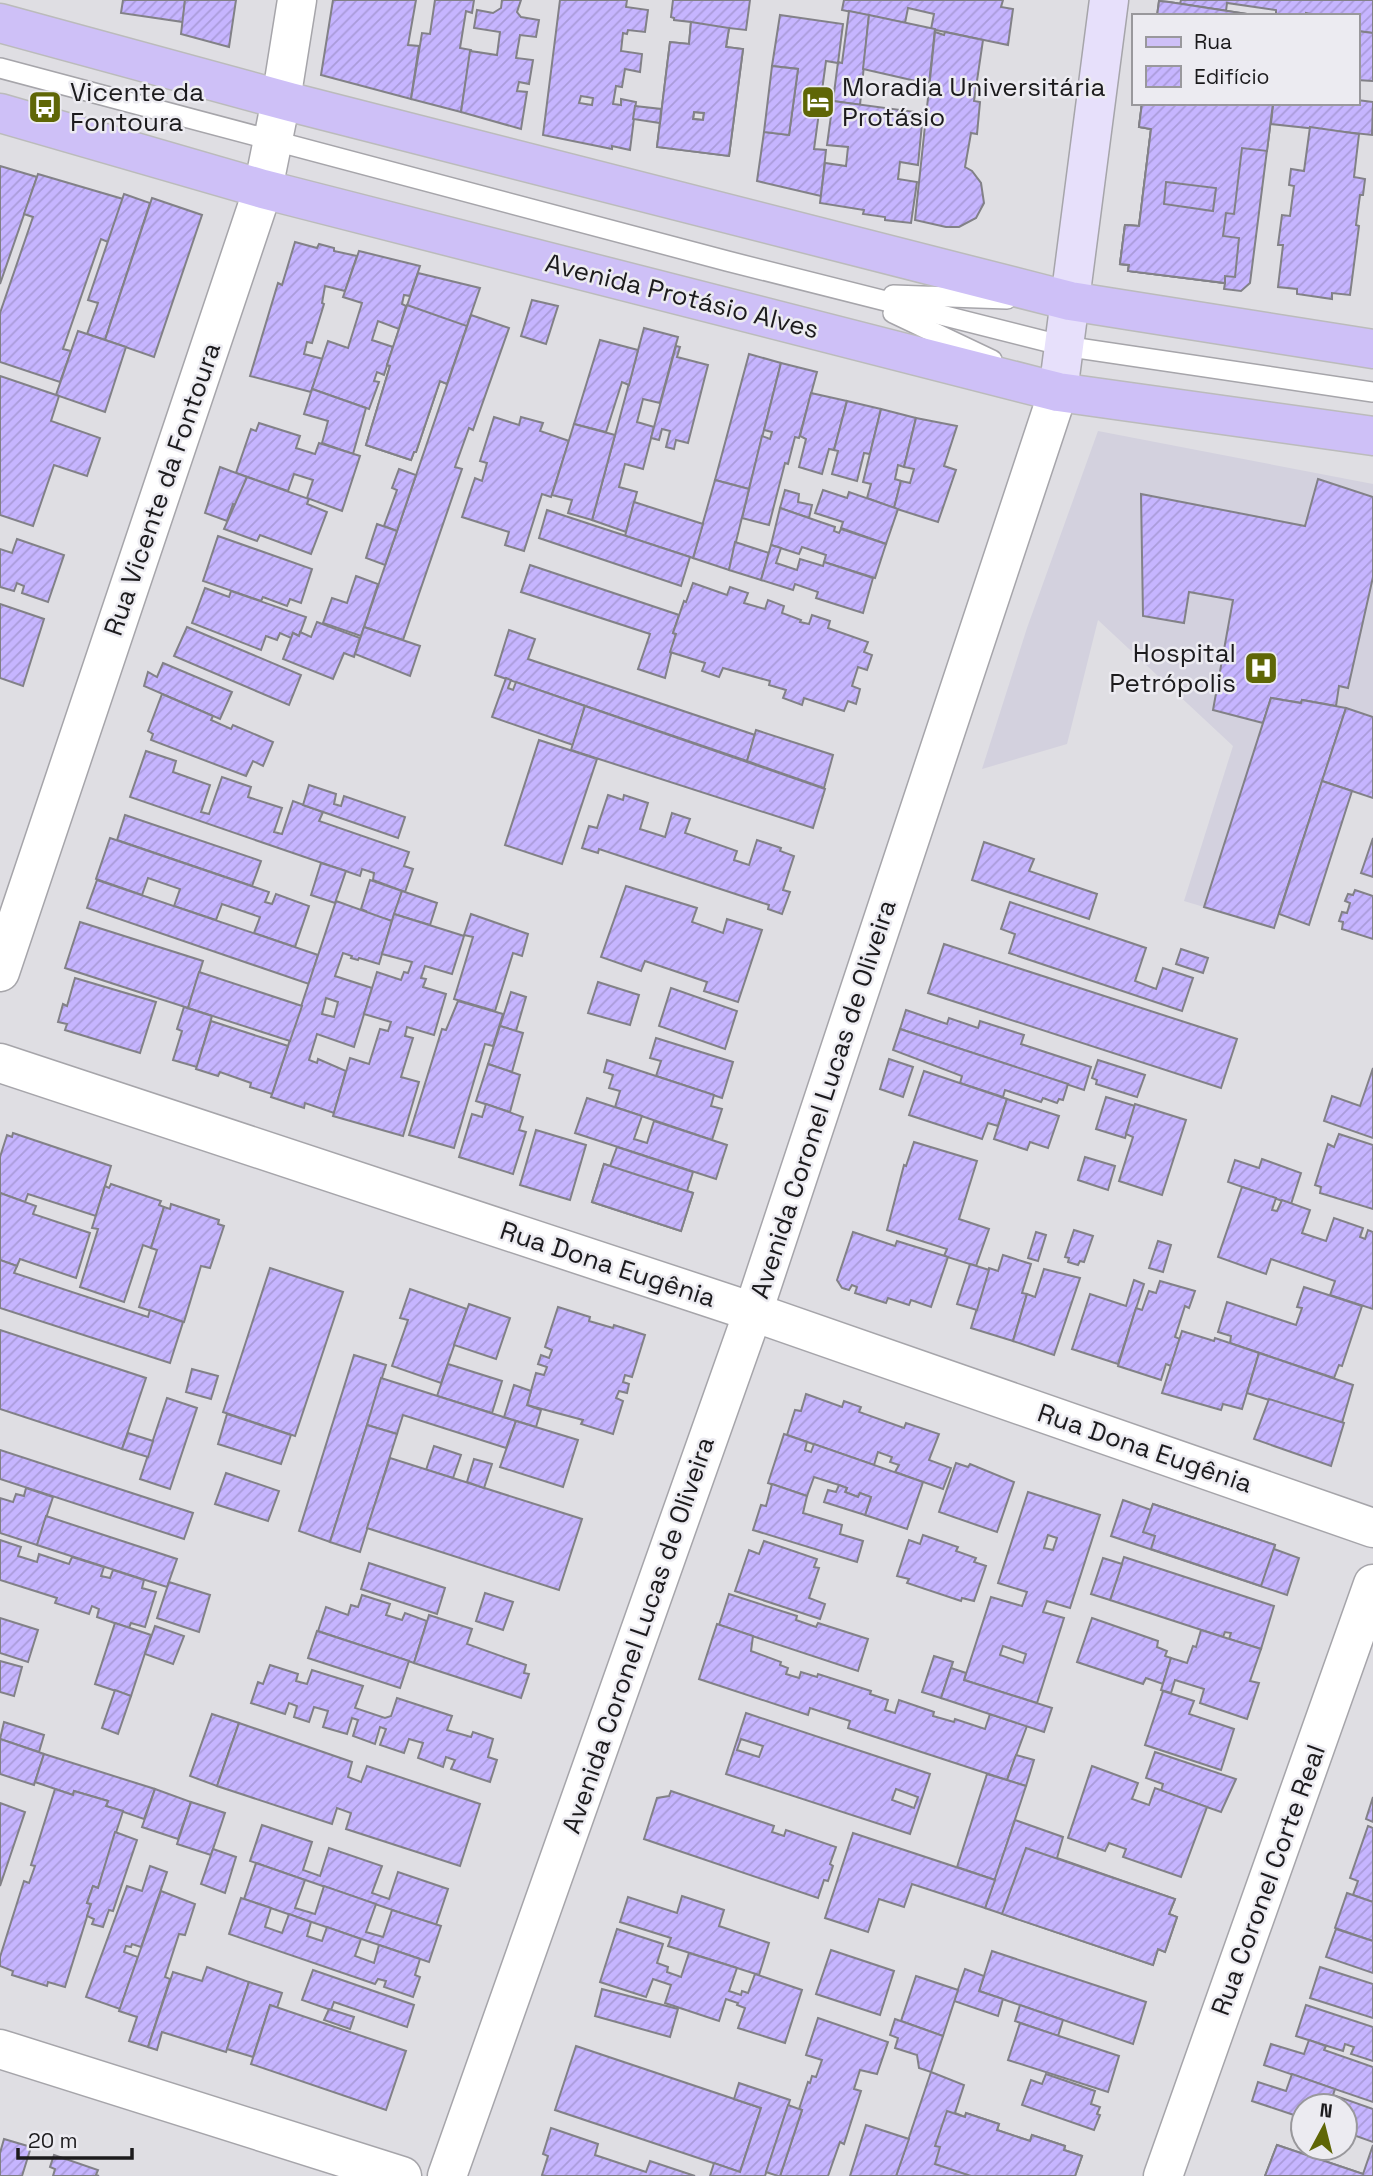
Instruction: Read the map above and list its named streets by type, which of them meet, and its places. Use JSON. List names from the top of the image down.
{
  "streets": {
    "main road": ["Avenida Protásio Alves", "Avenida Coronel Lucas de Oliveira"],
    "street": ["Rua Vicente da Fontoura", "Rua Dona Eugênia", "Rua Coronel Corte Real"]
  },
  "crossings": [
    ["Avenida Protásio Alves", "Rua Vicente da Fontoura"],
    ["Avenida Protásio Alves", "Avenida Coronel Lucas de Oliveira"],
    ["Avenida Coronel Lucas de Oliveira", "Rua Dona Eugênia"]
  ],
  "places": {
    "hotel": ["Moradia Universitária Protásio"],
    "bus stop": ["Vicente da Fontoura"],
    "hospital": ["Hospital Petrópolis"]
  },
  "legend": ["Rua", "Edifício"],
  "scale_bar": "20 m",
  "north": "top"
}
